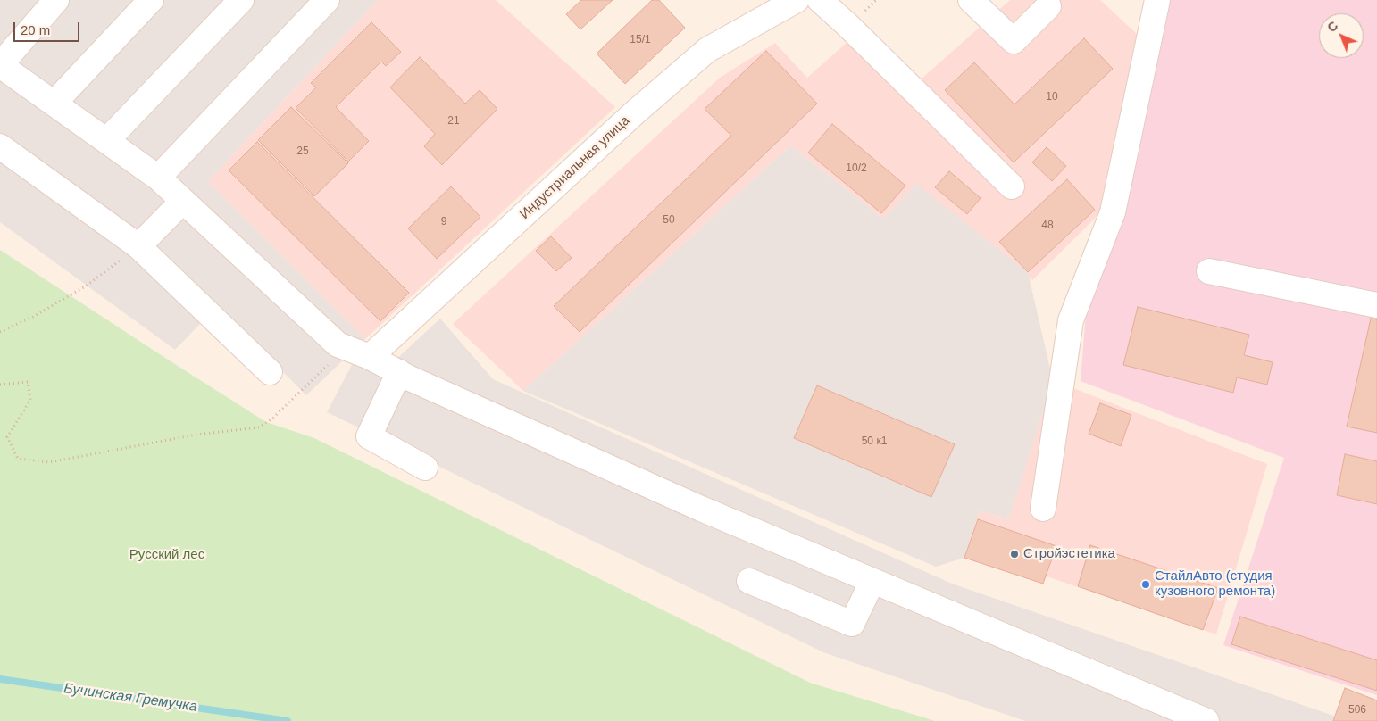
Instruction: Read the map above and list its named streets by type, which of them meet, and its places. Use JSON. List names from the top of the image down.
{
  "streets": {
    "street": ["Индустриальная улица"]
  },
  "water": ["Бучинская Гремучка"],
  "parks": ["Русский лес"],
  "places": ["Стройэстетика", "СтайлАвто (студия кузовного ремонта)"],
  "house_numbers": [
    "15/1",
    "10",
    "21",
    "25",
    "10/2",
    "50",
    "9",
    "48",
    "50 к1",
    "506"
  ],
  "scale_bar": "20 m",
  "north": "top left"
}
